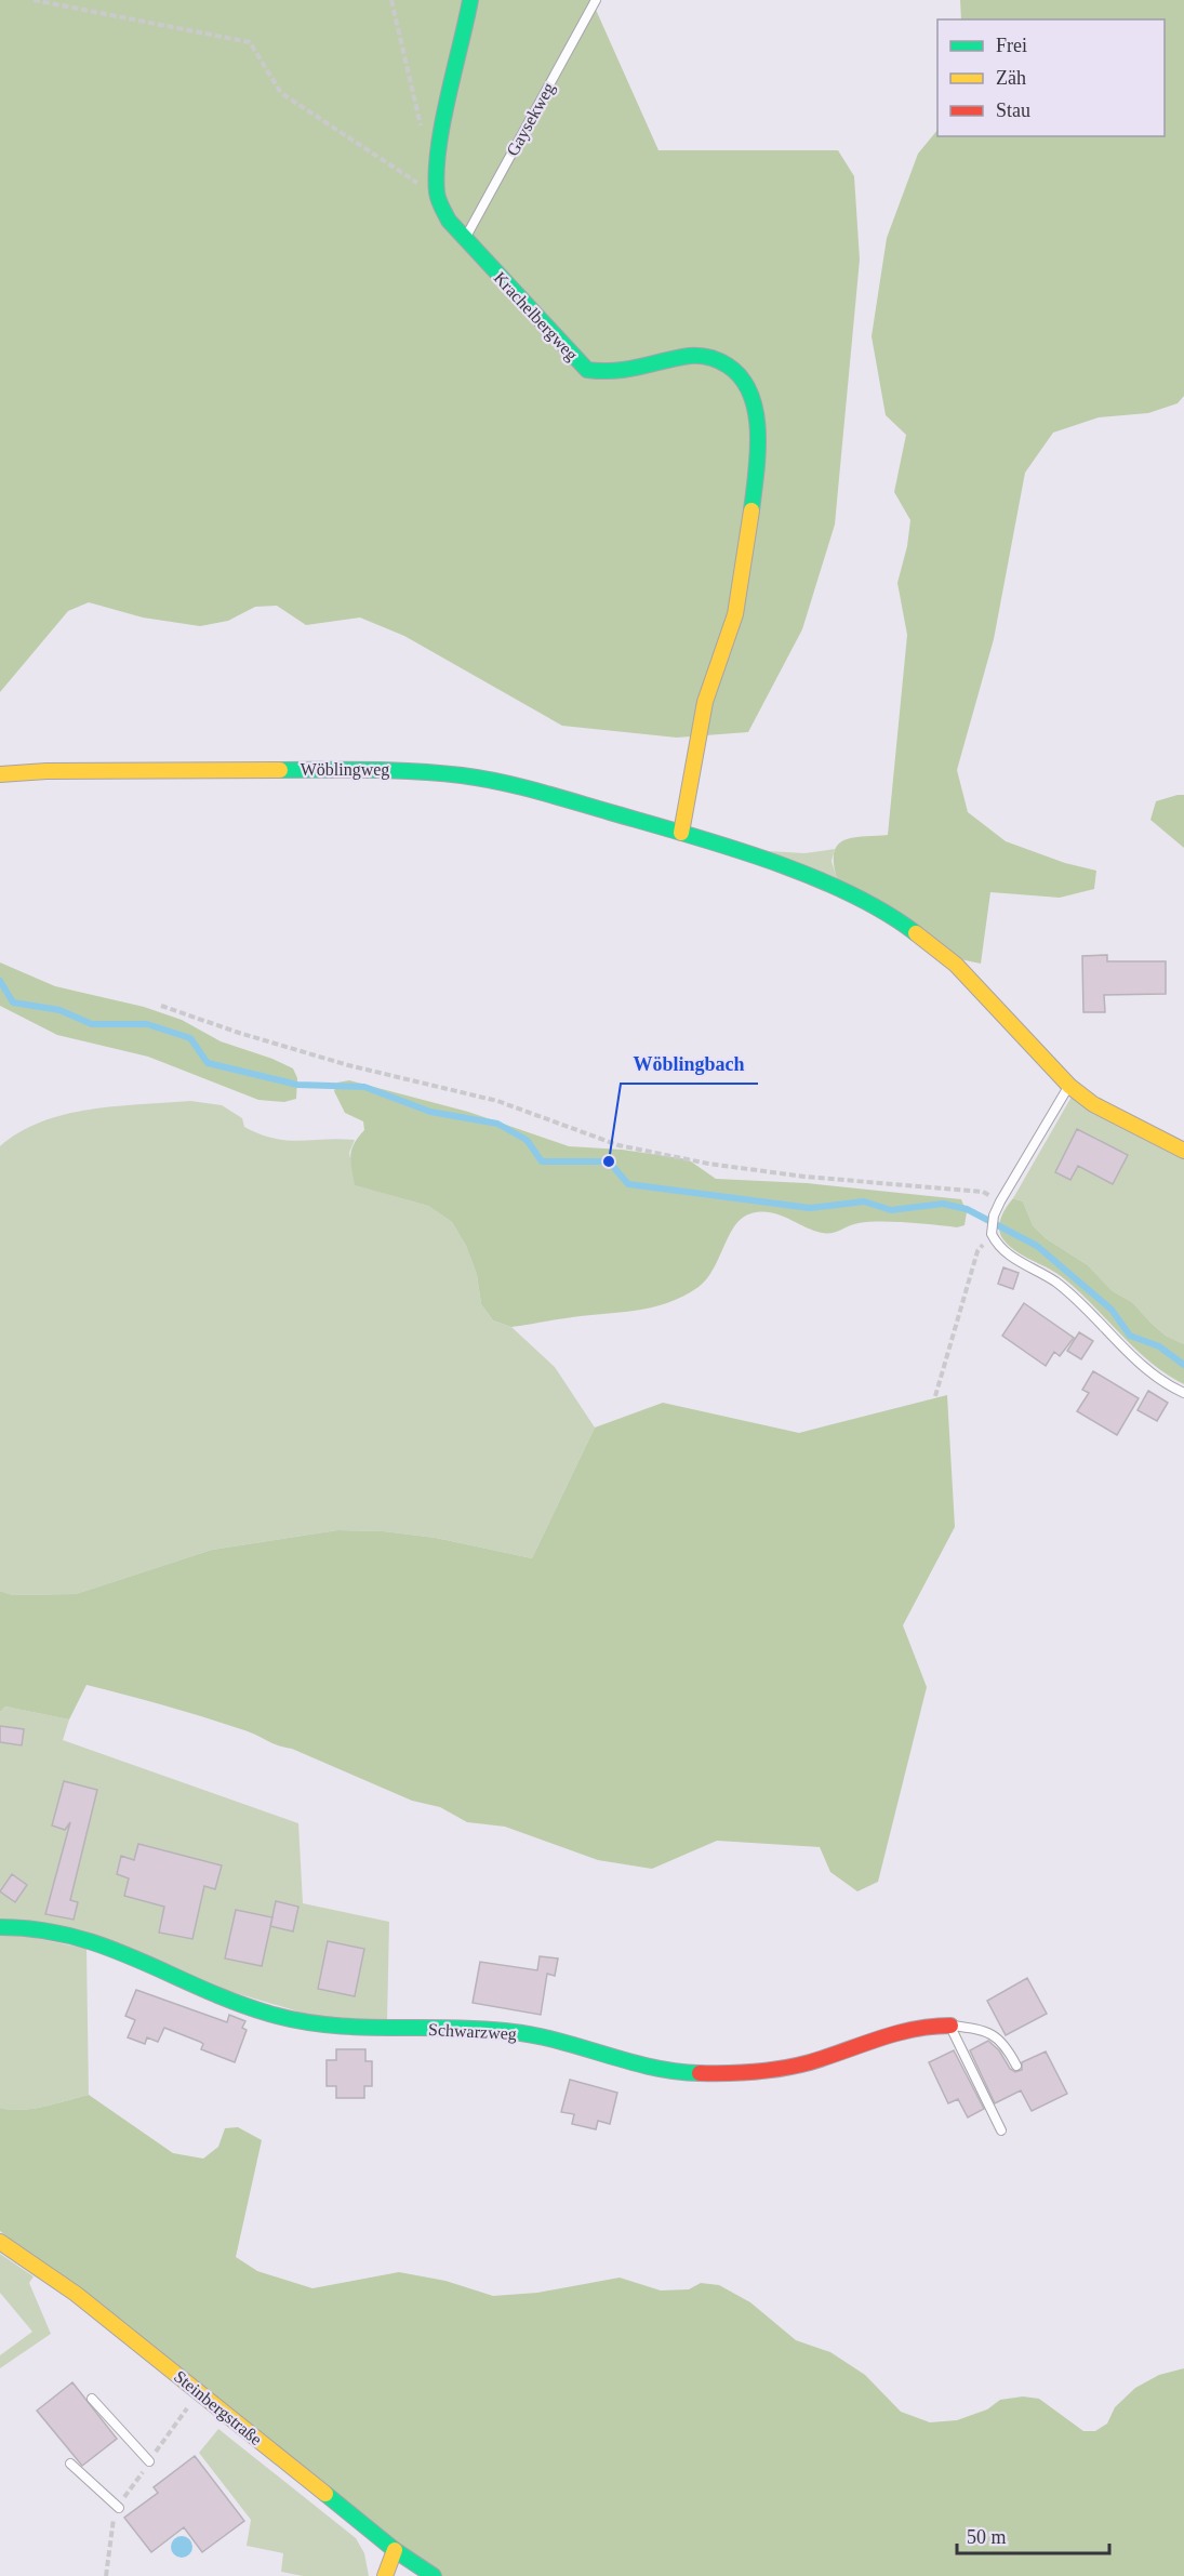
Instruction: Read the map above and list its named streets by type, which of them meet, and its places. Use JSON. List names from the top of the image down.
{
  "streets": {
    "street": [
      "Krachelbergweg",
      "Wöblingweg",
      "Schwarzweg",
      "Steinbergstraße"
    ],
    "lane": ["Gaysekweg"]
  },
  "crossings": [
    ["Gaysekweg", "Krachelbergweg"],
    ["Krachelbergweg", "Wöblingweg"]
  ],
  "places": ["Wöblingbach"],
  "legend": ["Frei", "Zäh", "Stau"],
  "scale_bar": "50 m"
}
